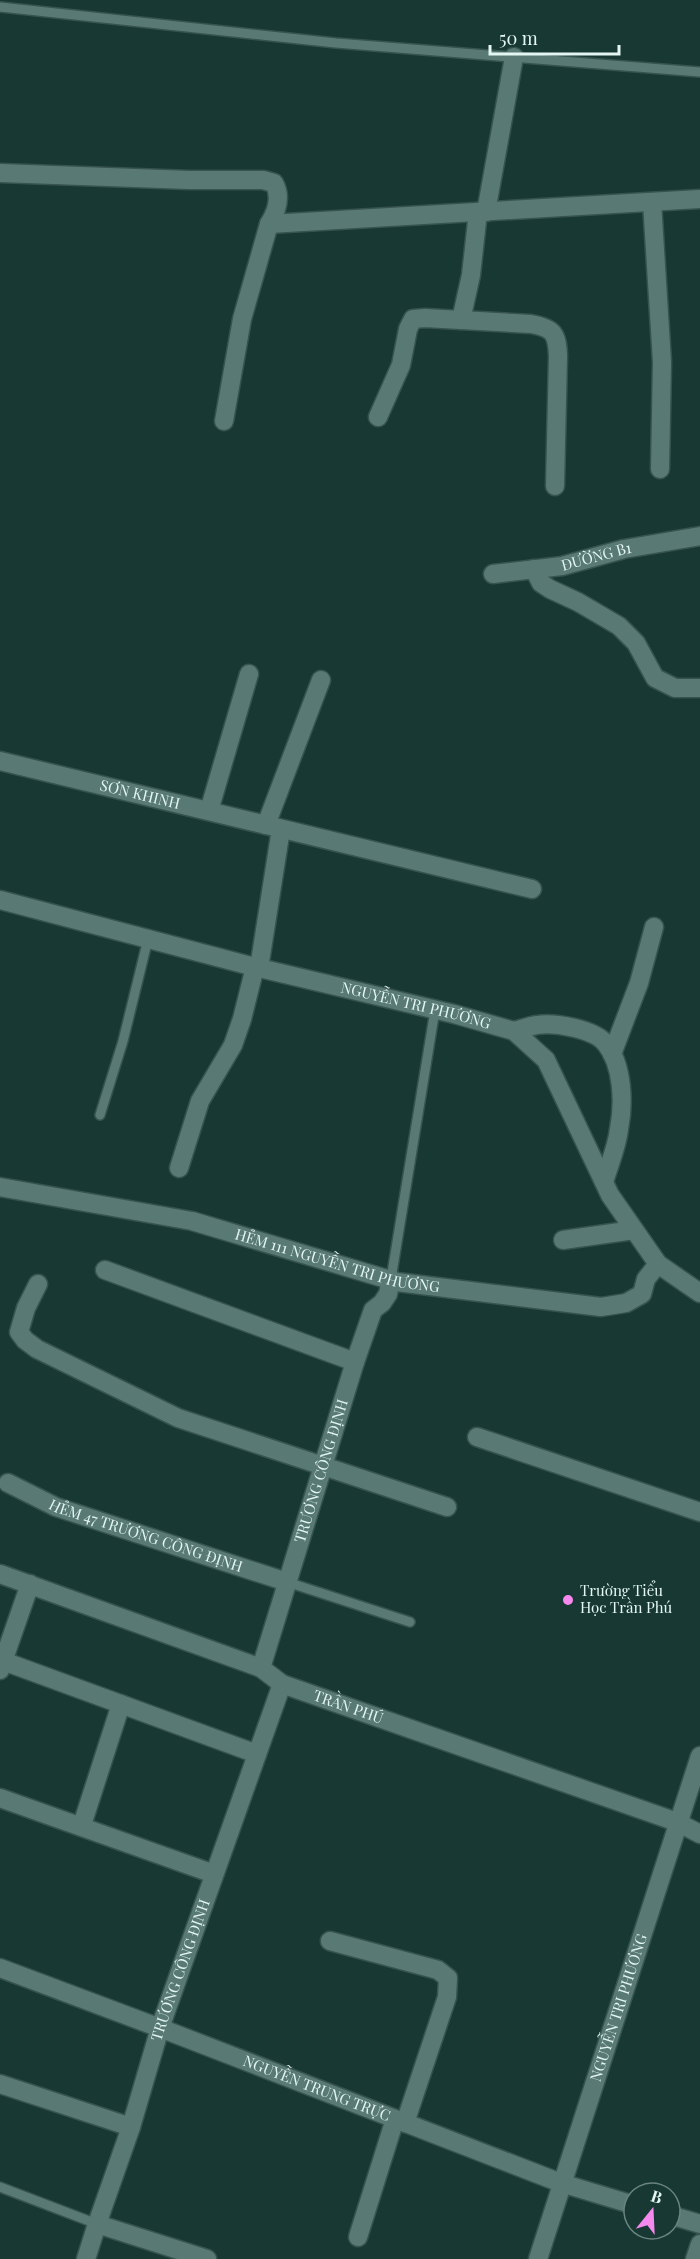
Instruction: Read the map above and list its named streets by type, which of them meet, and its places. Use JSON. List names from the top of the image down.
{
  "streets": {
    "street": [
      "ĐƯỜNG B1",
      "SƠN KHINH",
      "NGUYỄN TRI PHƯƠNG",
      "HẺM 111 NGUYỄN TRI PHƯƠNG",
      "TRƯƠNG CÔNG ĐỊNH",
      "HẺM 47 TRƯƠNG CÔNG ĐỊNH",
      "TRẦN PHÚ",
      "NGUYỄN TRUNG TRỰC"
    ]
  },
  "crossings": [
    ["NGUYỄN TRI PHƯƠNG", "HẺM 111 NGUYỄN TRI PHƯƠNG"],
    ["NGUYỄN TRI PHƯƠNG", "TRẦN PHÚ"],
    ["NGUYỄN TRI PHƯƠNG", "NGUYỄN TRUNG TRỰC"],
    ["HẺM 111 NGUYỄN TRI PHƯƠNG", "TRƯƠNG CÔNG ĐỊNH"],
    ["TRƯƠNG CÔNG ĐỊNH", "HẺM 47 TRƯƠNG CÔNG ĐỊNH"],
    ["TRƯƠNG CÔNG ĐỊNH", "TRẦN PHÚ"],
    ["TRƯƠNG CÔNG ĐỊNH", "NGUYỄN TRUNG TRỰC"]
  ],
  "places": ["Trường Tiểu Học Trần Phú"],
  "scale_bar": "50 m",
  "north": "top"
}
